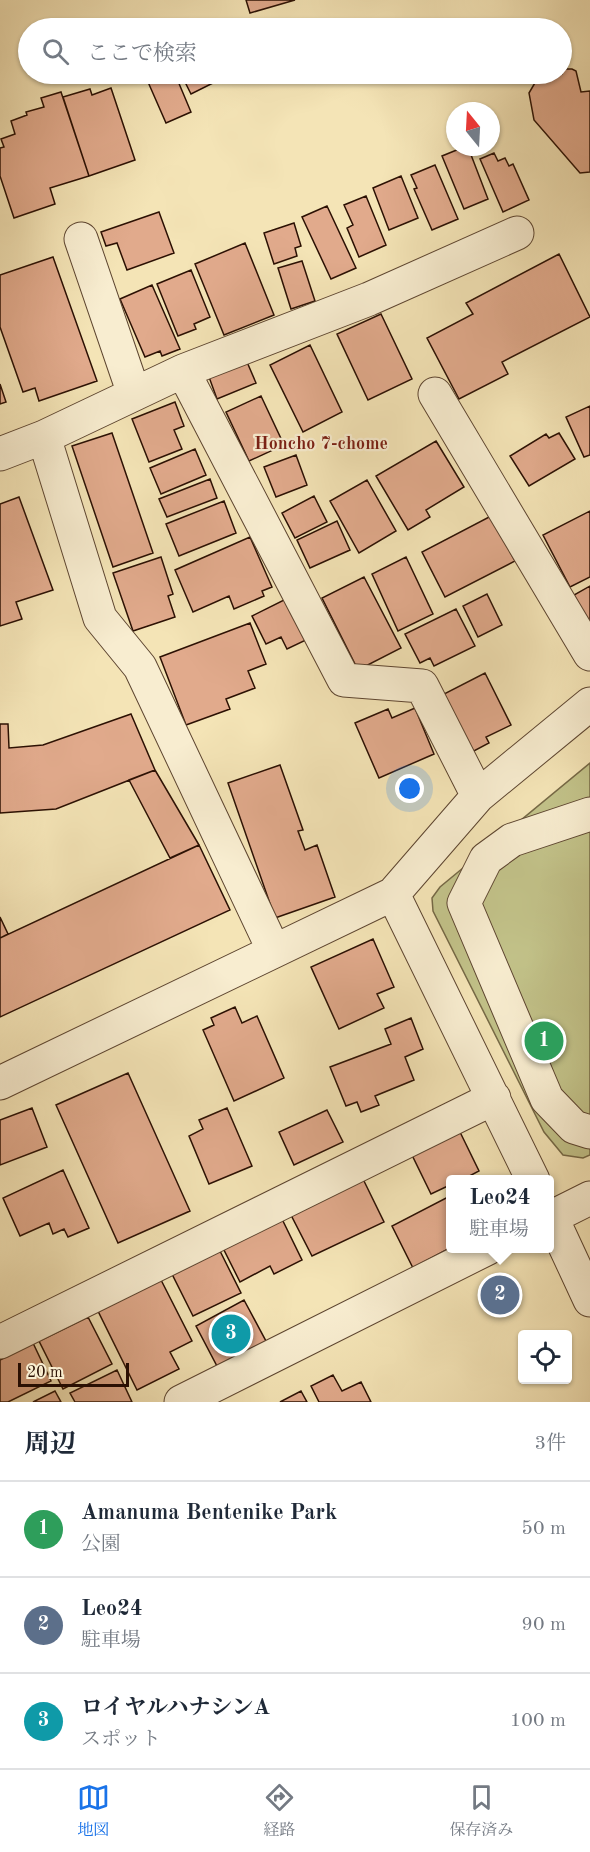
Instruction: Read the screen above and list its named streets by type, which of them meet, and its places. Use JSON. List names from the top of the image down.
{
  "districts": ["Honcho 7-chome"],
  "scale_bar": "20 m",
  "north": "top",
  "page": {
    "search": "ここで検索",
    "pins": ["1", "2", "3"],
    "popup": ["Leo24", "駐車場"],
    "scale": "20 m",
    "heading": ["周辺", "3件"],
    "list": [
      {
        "mark": "1",
        "name": "Amanuma Bentenike Park",
        "note": "公園",
        "value": "50 m"
      },
      {
        "mark": "2",
        "name": "Leo24",
        "note": "駐車場",
        "value": "90 m"
      },
      {
        "mark": "3",
        "name": "ロイヤルハナシンA",
        "note": "スポット",
        "value": "100 m"
      }
    ],
    "nav": ["地図", "経路", "保存済み"]
  }
}
